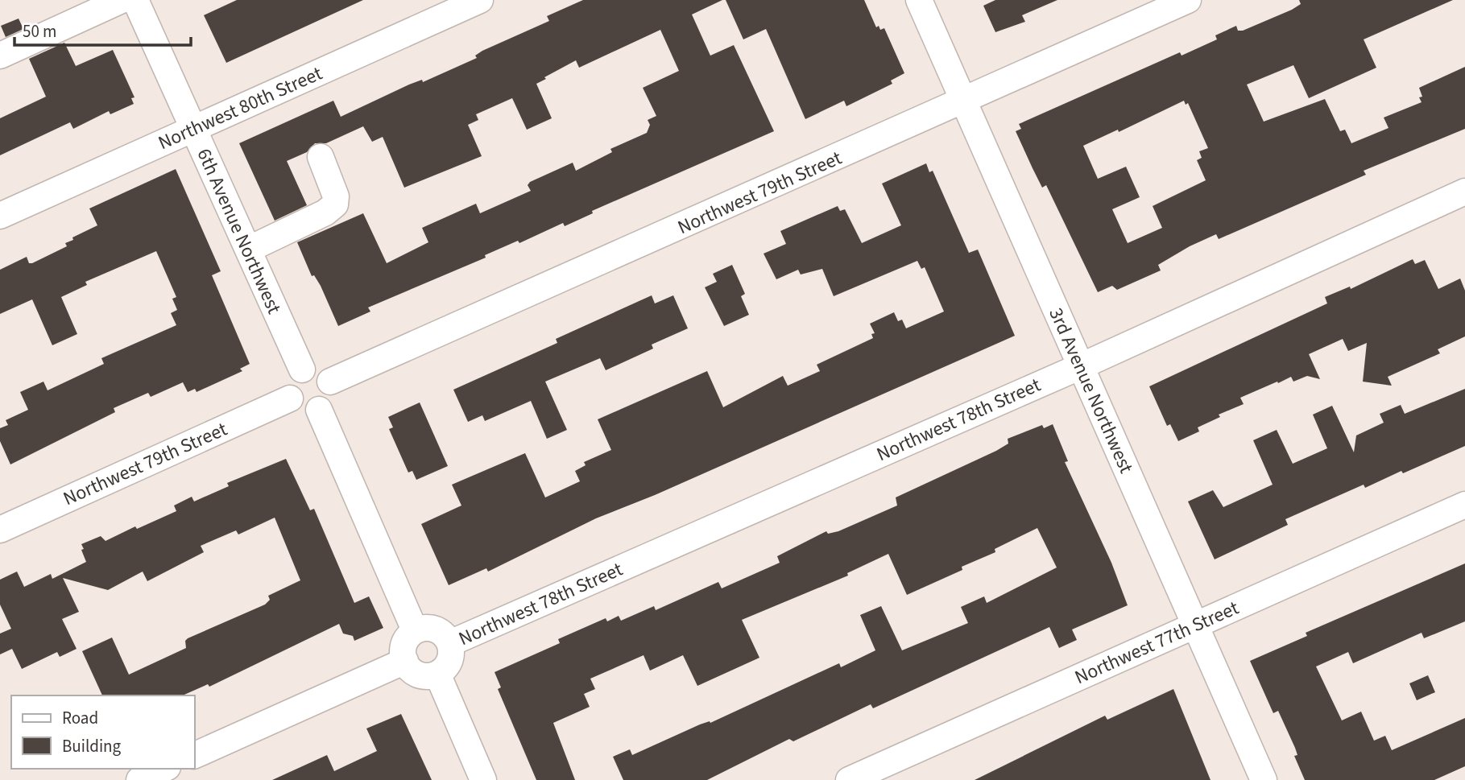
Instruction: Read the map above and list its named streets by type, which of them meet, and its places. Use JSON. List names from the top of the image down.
{
  "streets": {
    "street": [
      "Northwest 80th Street",
      "Northwest 79th Street",
      "6th Avenue Northwest",
      "3rd Avenue Northwest",
      "Northwest 78th Street",
      "Northwest 77th Street"
    ]
  },
  "crossings": [
    ["Northwest 80th Street", "6th Avenue Northwest"],
    ["Northwest 79th Street", "6th Avenue Northwest"],
    ["Northwest 79th Street", "3rd Avenue Northwest"],
    ["3rd Avenue Northwest", "Northwest 78th Street"],
    ["3rd Avenue Northwest", "Northwest 77th Street"]
  ],
  "legend": ["Road", "Building"],
  "scale_bar": "50 m"
}
